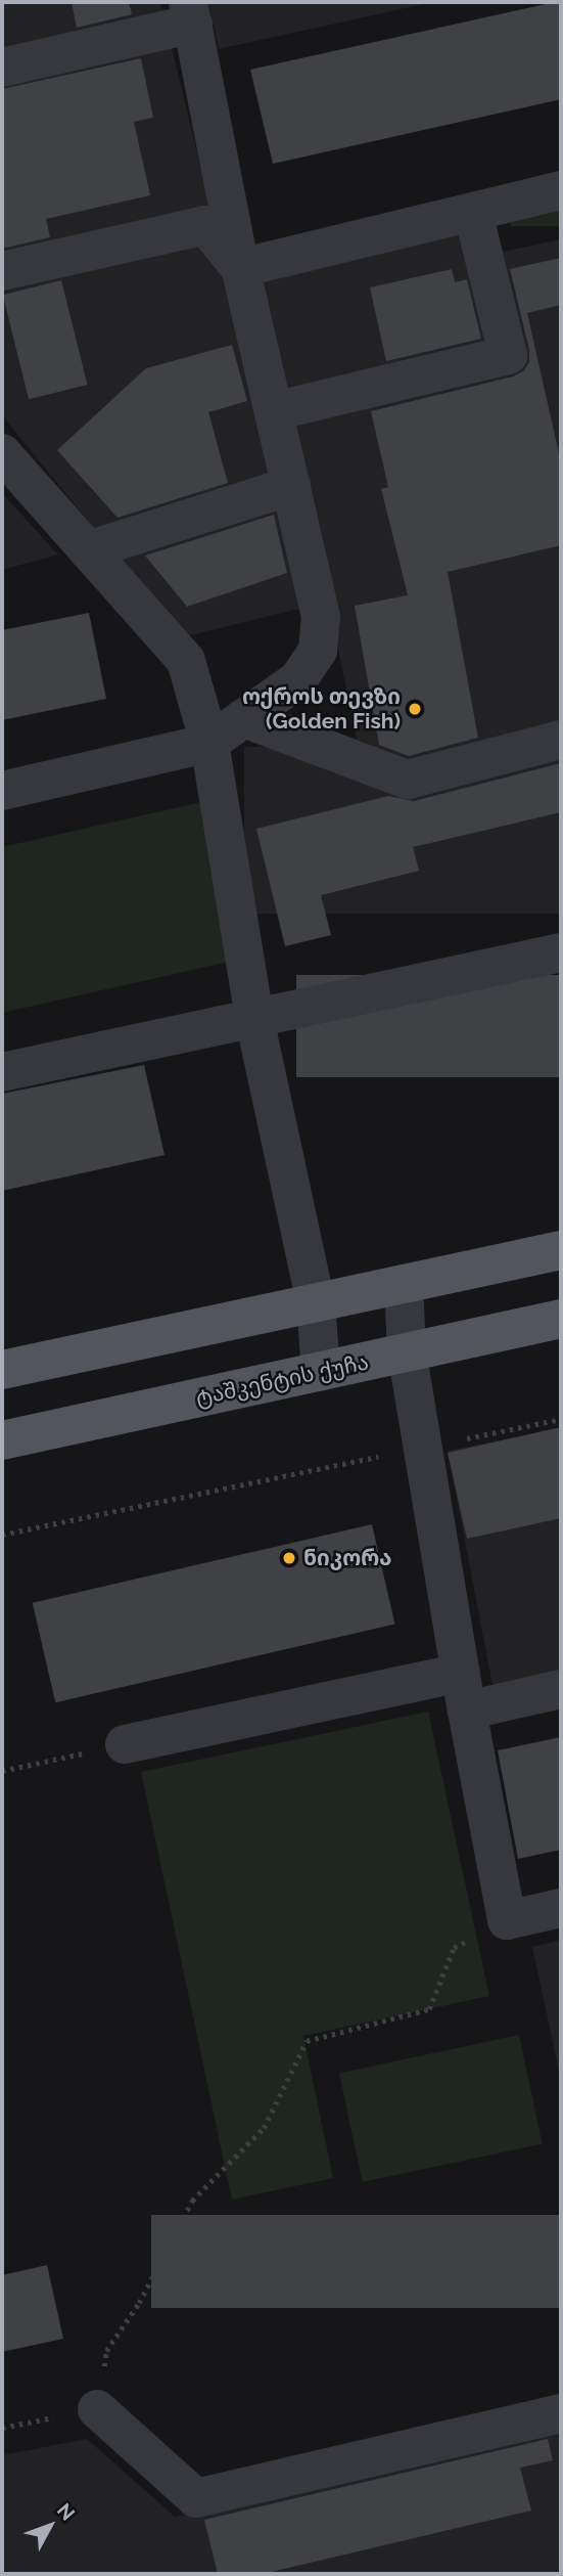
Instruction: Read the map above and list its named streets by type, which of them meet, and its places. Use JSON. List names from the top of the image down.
{
  "streets": {
    "main road": ["ტაშკენტის ქუჩა"]
  },
  "places": ["ოქროს თევზი (Golden Fish)", "ნიკორა"],
  "north": "top right"
}
